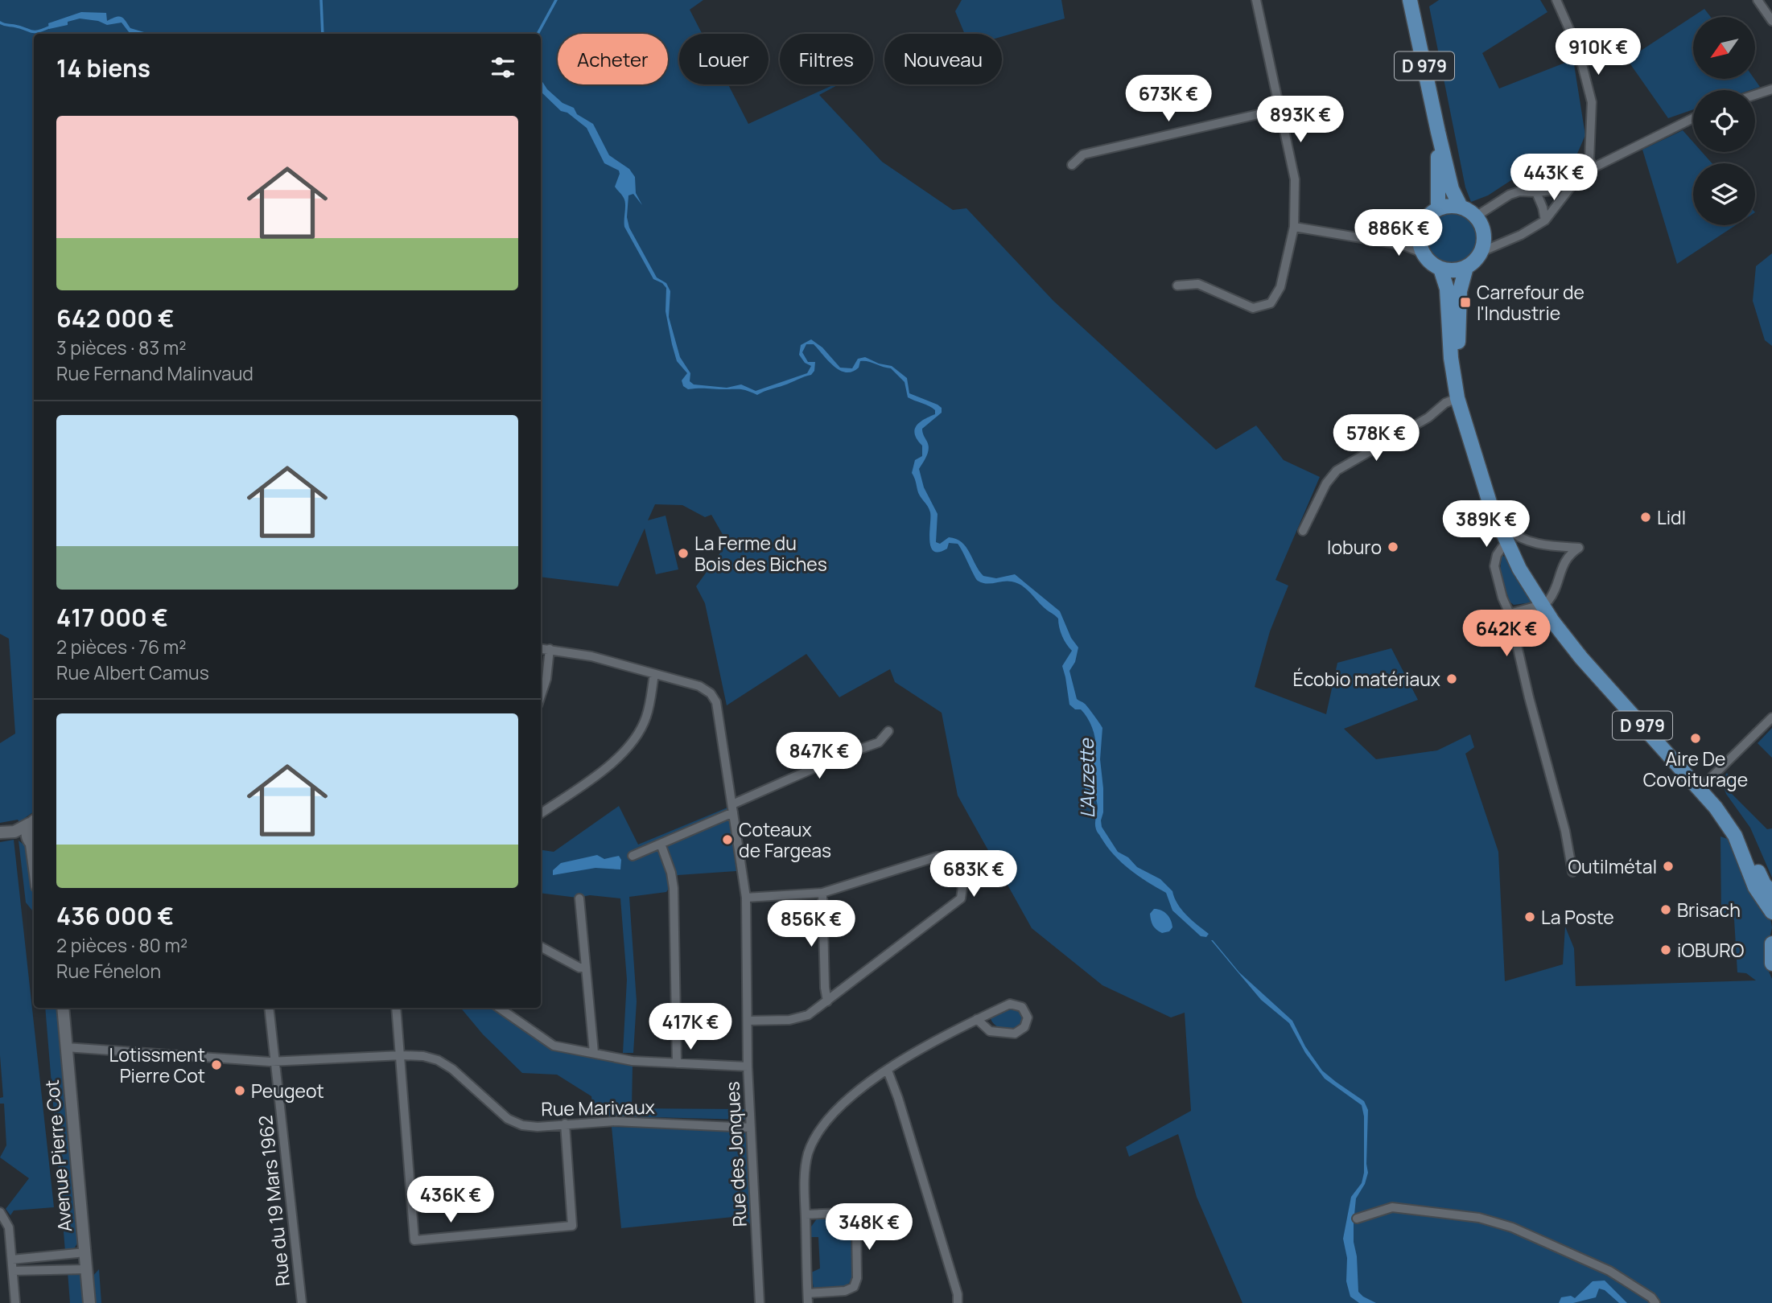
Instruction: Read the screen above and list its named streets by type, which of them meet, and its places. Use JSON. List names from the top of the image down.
{
  "streets": {
    "main road": ["D 979"],
    "street": [
      "Rue Marivaux",
      "Rue des Jonques",
      "Avenue Pierre Cot",
      "Rue du 19 Mars 1962"
    ]
  },
  "crossings": [
    ["Rue Marivaux", "Rue des Jonques"],
    ["Rue Marivaux", "Avenue Pierre Cot"],
    ["Rue Marivaux", "Rue du 19 Mars 1962"]
  ],
  "water": ["L'Auzette"],
  "places": {
    "transit": ["Carrefour de l'Industrie"],
    "other": [
      "Lidl",
      "Ioburo",
      "La Ferme du Bois des Biches",
      "Écobio matériaux",
      "Aire De Covoiturage",
      "Coteaux de Fargeas",
      "Outilmétal",
      "Brisach",
      "La Poste",
      "iOBURO",
      "Lotissment Pierre Cot",
      "Peugeot"
    ]
  },
  "north": "bottom left",
  "page": {
    "price": [
      "910K €",
      "673K €",
      "893K €",
      "443K €",
      "886K €",
      "578K €",
      "389K €",
      "642K €",
      "847K €",
      "683K €",
      "856K €",
      "417K €",
      "436K €",
      "348K €"
    ],
    "chip": [
      "Acheter",
      "Louer",
      "Filtres",
      "Nouveau"
    ],
    "heading": "14 biens",
    "list": [
      {
        "name": "642 000 €",
        "note": "3 pièces · 83 m² · Rue Fernand Malinvaud"
      },
      {
        "name": "417 000 €",
        "note": "2 pièces · 76 m² · Rue Albert Camus"
      },
      {
        "name": "436 000 €",
        "note": "2 pièces · 80 m² · Rue Fénelon"
      }
    ]
  }
}
